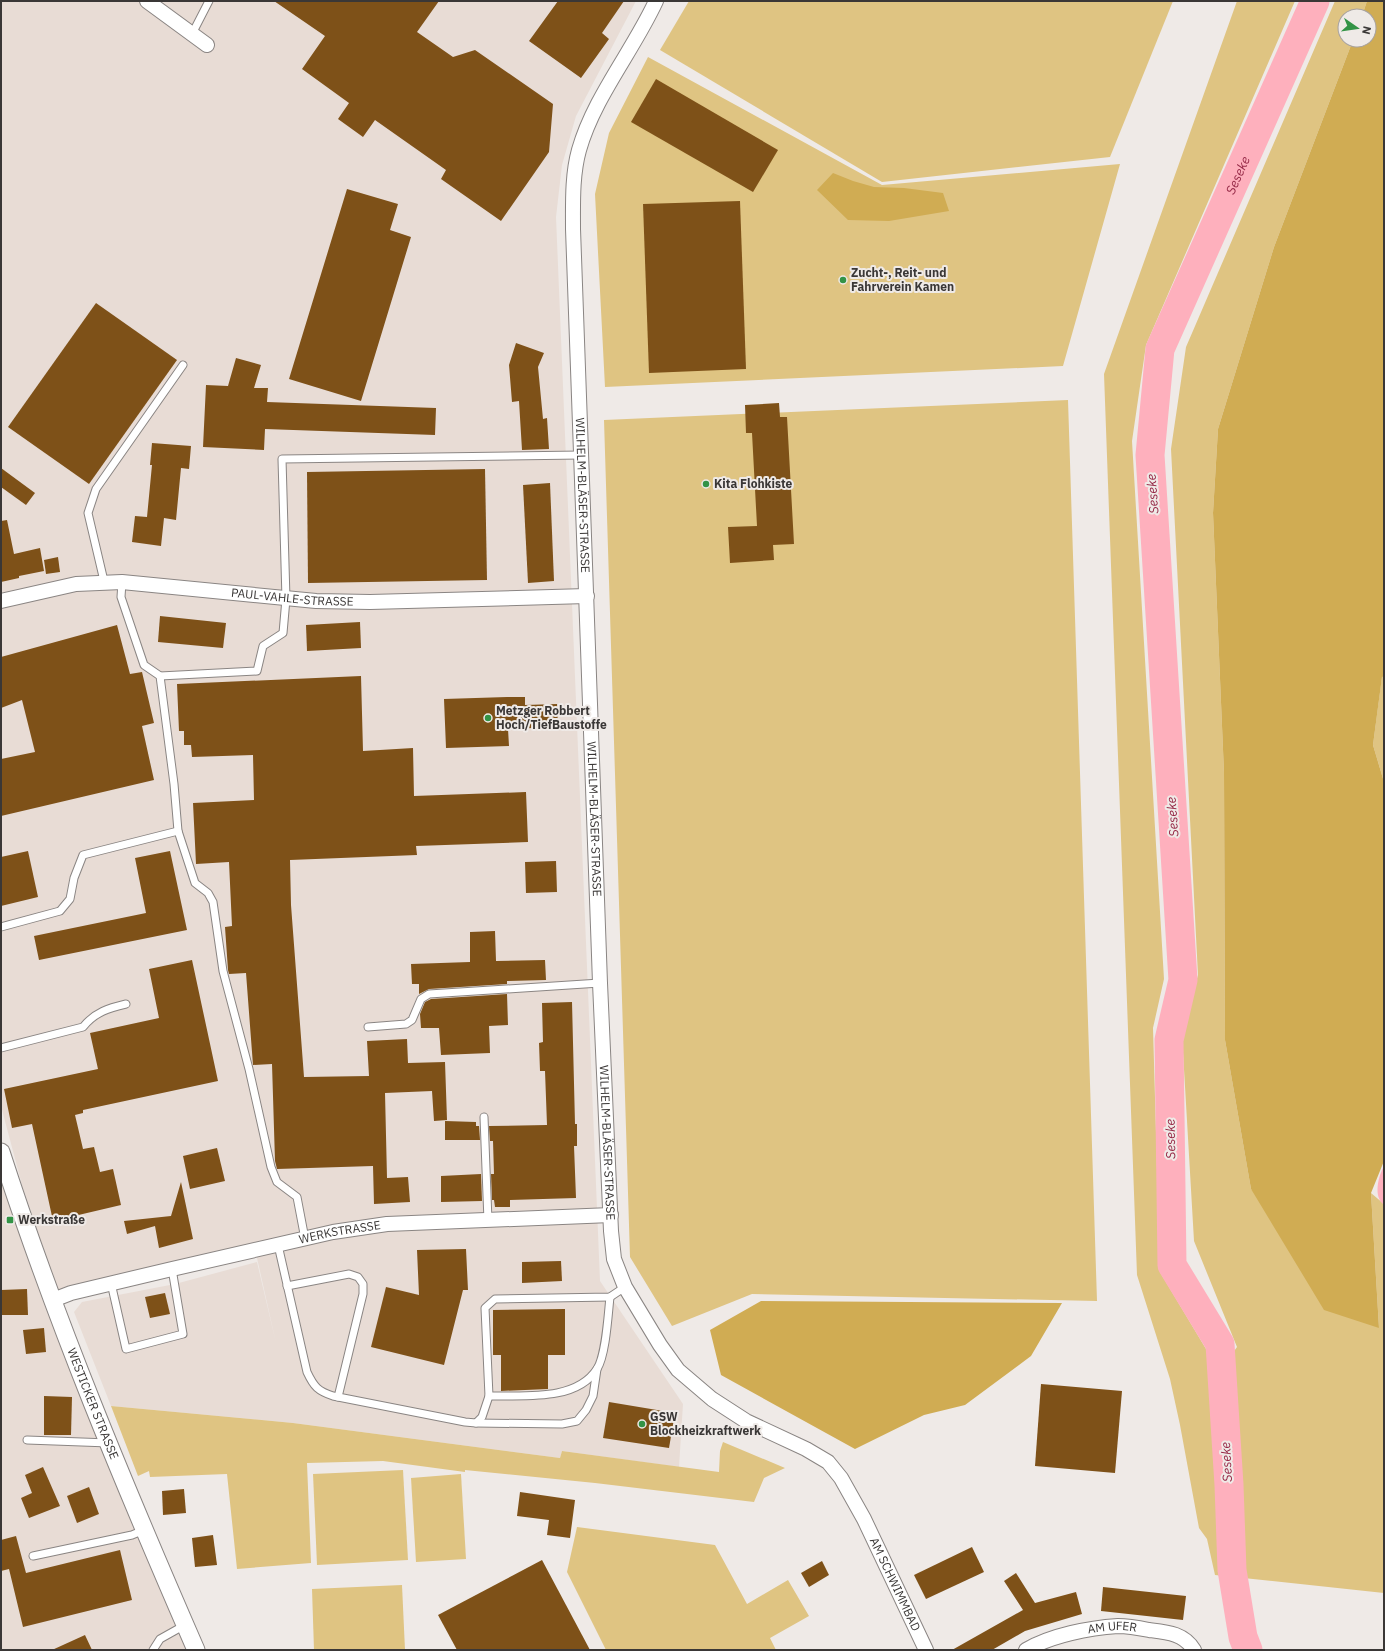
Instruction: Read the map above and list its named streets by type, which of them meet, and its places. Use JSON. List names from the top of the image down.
{
  "streets": {
    "street": [
      "WILHELM-BLÄSER-STRASSE",
      "PAUL-VAHLE-STRASSE",
      "WERKSTRASSE",
      "WESTICKER STRASSE",
      "AM SCHWIMMBAD",
      "AM UFER"
    ]
  },
  "crossings": [
    ["WILHELM-BLÄSER-STRASSE", "PAUL-VAHLE-STRASSE"],
    ["WILHELM-BLÄSER-STRASSE", "WERKSTRASSE"],
    ["WILHELM-BLÄSER-STRASSE", "AM SCHWIMMBAD"],
    ["WERKSTRASSE", "WESTICKER STRASSE"]
  ],
  "water": ["Seseke"],
  "places": {
    "other": [
      "Zucht-, Reit- und Fahrverein Kamen",
      "Kita Flohkiste",
      "Metzger Robbert Hoch/TiefBaustoffe",
      "GSW Blockheizkraftwerk"
    ],
    "transit": ["Werkstraße"]
  },
  "north": "right"
}
